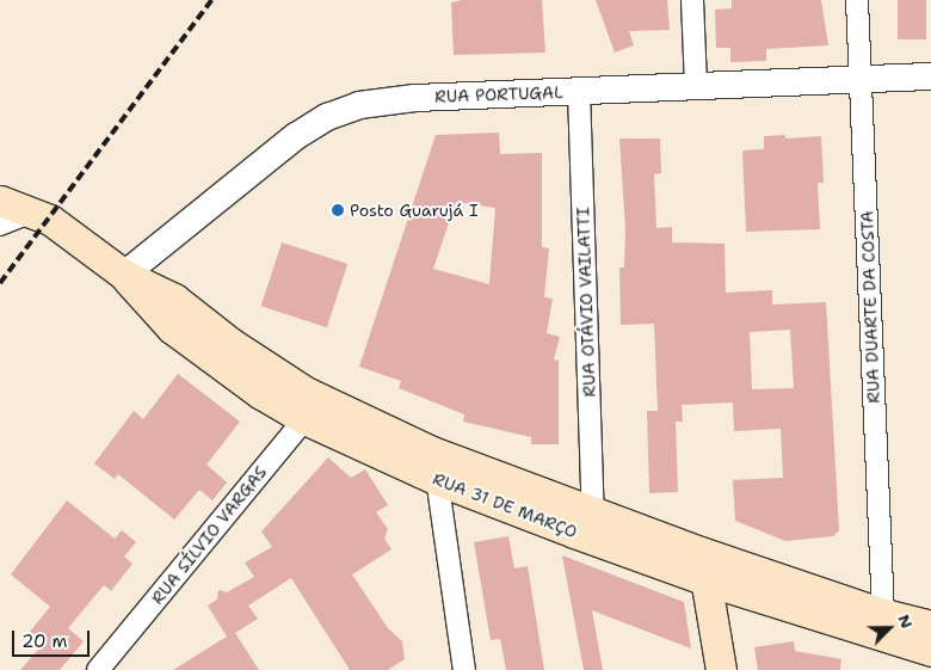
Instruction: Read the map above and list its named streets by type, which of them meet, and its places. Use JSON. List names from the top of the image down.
{
  "streets": {
    "main road": ["RUA 31 DE MARÇO"],
    "street": [
      "RUA PORTUGAL",
      "RUA OTÁVIO VAILATTI",
      "RUA DUARTE DA COSTA",
      "RUA SÍLVIO VARGAS"
    ]
  },
  "crossings": [
    ["RUA PORTUGAL", "RUA OTÁVIO VAILATTI"],
    ["RUA PORTUGAL", "RUA DUARTE DA COSTA"],
    ["RUA PORTUGAL", "RUA 31 DE MARÇO"],
    ["RUA OTÁVIO VAILATTI", "RUA 31 DE MARÇO"],
    ["RUA DUARTE DA COSTA", "RUA 31 DE MARÇO"],
    ["RUA 31 DE MARÇO", "RUA SÍLVIO VARGAS"]
  ],
  "places": ["Posto Guarujá I"],
  "scale_bar": "20 m",
  "north": "top right"
}
